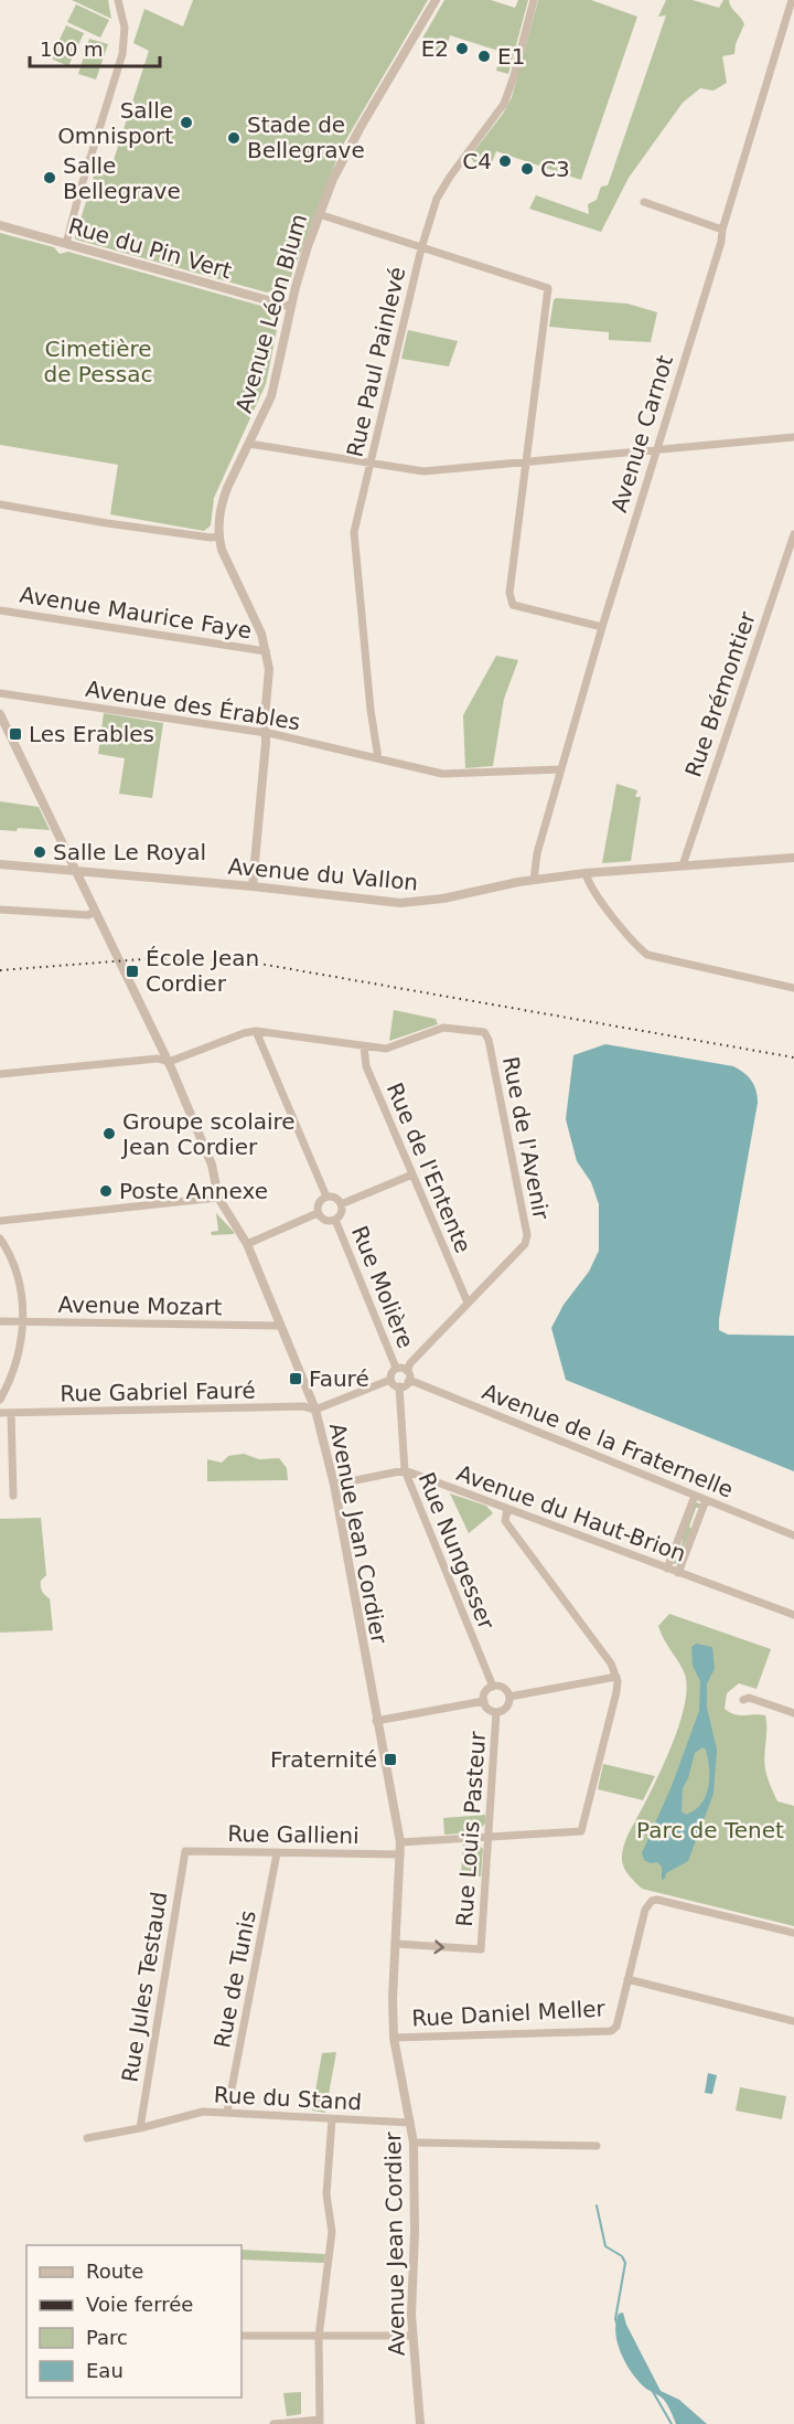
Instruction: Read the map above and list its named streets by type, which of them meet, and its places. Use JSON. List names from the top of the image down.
{
  "streets": {
    "street": [
      "Rue du Pin Vert",
      "Avenue Léon Blum",
      "Rue Paul Painlevé",
      "Avenue Carnot",
      "Avenue Maurice Faye",
      "Rue Brémontier",
      "Avenue des Érables",
      "Avenue du Vallon",
      "Rue de l'Avenir",
      "Rue de l'Entente",
      "Rue Molière",
      "Avenue Mozart",
      "Rue Gabriel Fauré",
      "Avenue de la Fraternelle",
      "Avenue du Haut-Brion",
      "Avenue Jean Cordier",
      "Rue Nungesser",
      "Rue Louis Pasteur",
      "Rue Gallieni",
      "Rue de Tunis",
      "Rue Jules Testaud",
      "Rue Daniel Meller",
      "Rue du Stand"
    ]
  },
  "crossings": [
    ["Rue du Pin Vert", "Avenue Léon Blum"],
    ["Avenue Léon Blum", "Avenue Maurice Faye"],
    ["Avenue Léon Blum", "Avenue des Érables"],
    ["Avenue Léon Blum", "Avenue du Vallon"],
    ["Rue Paul Painlevé", "Avenue des Érables"],
    ["Avenue Carnot", "Avenue des Érables"],
    ["Avenue Carnot", "Avenue du Vallon"],
    ["Rue Brémontier", "Avenue du Vallon"],
    ["Avenue du Vallon", "Avenue Jean Cordier"],
    ["Rue de l'Avenir", "Rue de l'Entente"],
    ["Rue de l'Avenir", "Rue Molière"],
    ["Rue de l'Avenir", "Avenue de la Fraternelle"],
    ["Rue de l'Avenir", "Rue Nungesser"],
    ["Rue Molière", "Avenue de la Fraternelle"],
    ["Rue Molière", "Rue Nungesser"],
    ["Avenue Mozart", "Avenue Jean Cordier"],
    ["Rue Gabriel Fauré", "Avenue Jean Cordier"],
    ["Avenue de la Fraternelle", "Rue Nungesser"],
    ["Avenue du Haut-Brion", "Rue Nungesser"],
    ["Avenue Jean Cordier", "Rue Louis Pasteur"],
    ["Avenue Jean Cordier", "Rue Gallieni"],
    ["Avenue Jean Cordier", "Rue Daniel Meller"],
    ["Avenue Jean Cordier", "Rue du Stand"],
    ["Rue Nungesser", "Rue Louis Pasteur"],
    ["Rue Gallieni", "Rue de Tunis"],
    ["Rue Gallieni", "Rue Jules Testaud"],
    ["Rue de Tunis", "Rue du Stand"],
    ["Rue Jules Testaud", "Rue du Stand"]
  ],
  "parks": ["Cimetière de Pessac", "Parc de Tenet"],
  "places": {
    "other": [
      "E2",
      "E1",
      "Salle Omnisport",
      "Stade de Bellegrave",
      "C4",
      "C3",
      "Salle Bellegrave",
      "Salle Le Royal",
      "Groupe scolaire Jean Cordier",
      "Poste Annexe"
    ],
    "transit": [
      "Les Erables",
      "École Jean Cordier",
      "Fauré",
      "Fraternité"
    ]
  },
  "legend": [
    "Route",
    "Voie ferrée",
    "Parc",
    "Eau"
  ],
  "scale_bar": "100 m"
}
